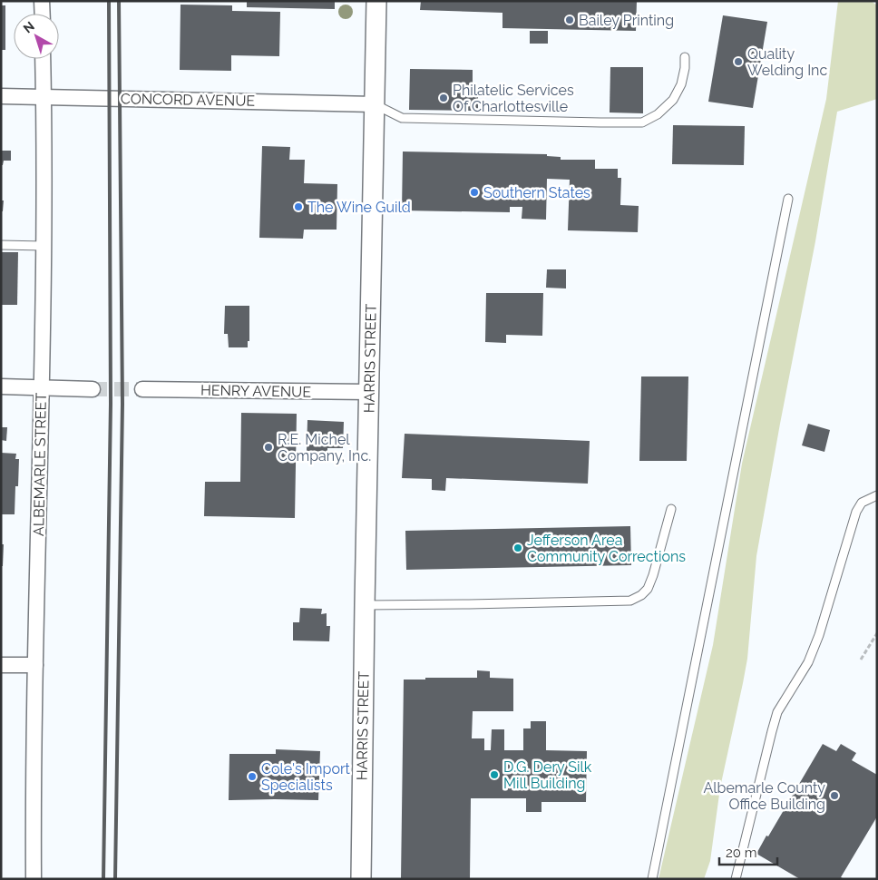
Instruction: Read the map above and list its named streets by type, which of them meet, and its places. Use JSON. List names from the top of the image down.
{
  "streets": {
    "street": [
      "CONCORD AVENUE",
      "HARRIS STREET",
      "HENRY AVENUE",
      "ALBEMARLE STREET"
    ]
  },
  "crossings": [
    ["CONCORD AVENUE", "HARRIS STREET"],
    ["CONCORD AVENUE", "ALBEMARLE STREET"],
    ["HARRIS STREET", "HENRY AVENUE"]
  ],
  "places": [
    "Bailey Printing",
    "Quality Welding Inc",
    "Philatelic Services Of Charlottesville",
    "Southern States",
    "The Wine Guild",
    "R.E. Michel Company, Inc.",
    "Jefferson Area Community Corrections",
    "D.G. Dery Silk Mill Building",
    "Cole's Import Specialists",
    "Albemarle County Office Building"
  ],
  "scale_bar": "20 m",
  "north": "top left"
}
